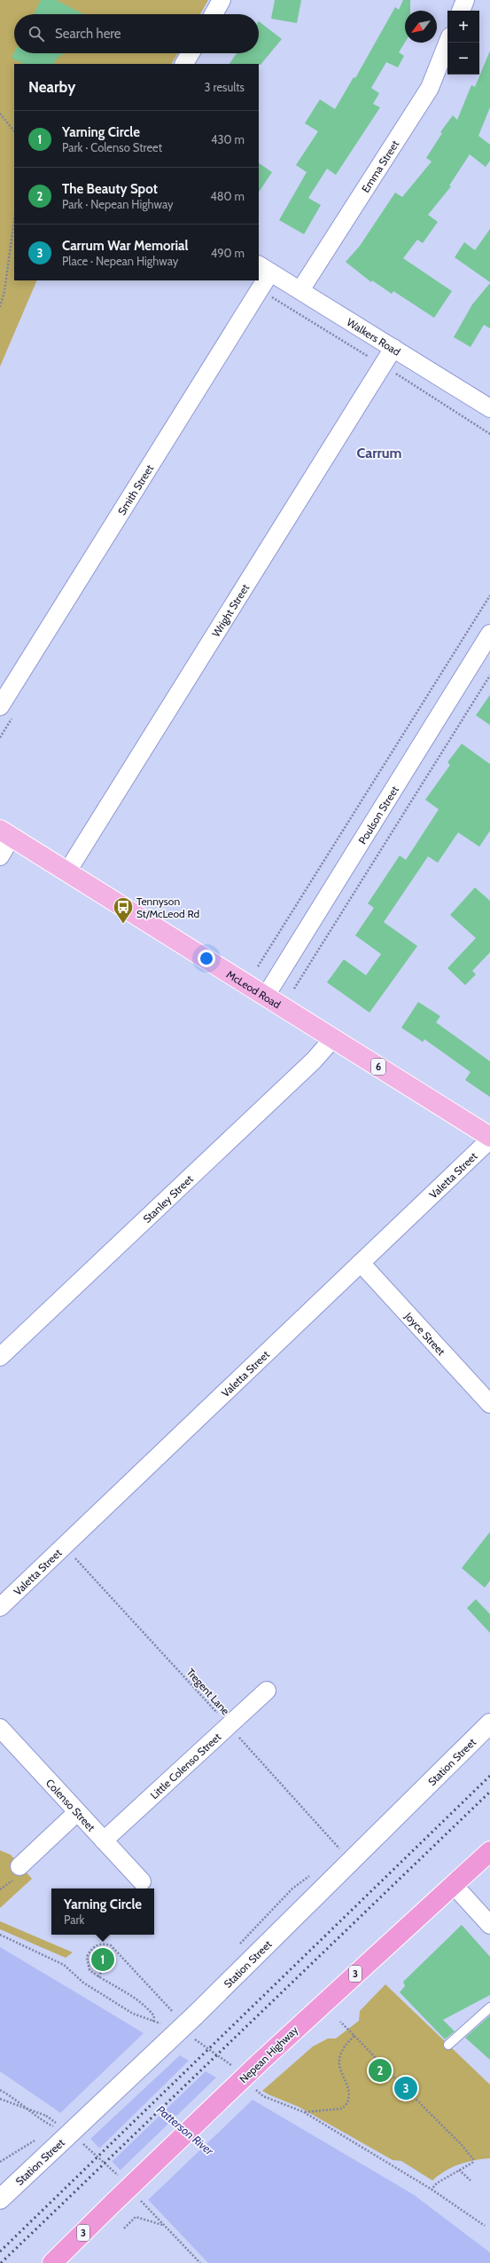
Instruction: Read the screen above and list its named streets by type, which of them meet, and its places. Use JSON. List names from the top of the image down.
{
  "streets": {
    "highway": ["3", "Nepean Highway"],
    "main road": ["McLeod Road", "6"],
    "street": [
      "Emma Street",
      "Walkers Road",
      "Smith Street",
      "Wright Street",
      "Poulson Street",
      "Valetta Street",
      "Stanley Street",
      "Joyce Street",
      "Station Street",
      "Little Colenso Street",
      "Colenso Street"
    ],
    "path": ["Tregent Lane"]
  },
  "crossings": [
    ["Emma Street", "Walkers Road"],
    ["Walkers Road", "Smith Street"],
    ["Walkers Road", "Wright Street"],
    ["Wright Street", "McLeod Road"],
    ["Poulson Street", "McLeod Road"],
    ["McLeod Road", "Valetta Street"],
    ["McLeod Road", "Stanley Street"],
    ["Valetta Street", "Joyce Street"],
    ["Valetta Street", "Tregent Lane"],
    ["Tregent Lane", "Little Colenso Street"],
    ["Little Colenso Street", "Colenso Street"]
  ],
  "districts": ["Carrum"],
  "water": ["Patterson River"],
  "places": {
    "bus stop": ["Tennyson St/McLeod Rd"]
  },
  "north": "bottom left",
  "page": {
    "map_buttons": ["+", "−"],
    "search": "Search here",
    "heading": ["Nearby", "3 results"],
    "list": [
      {
        "mark": "1",
        "name": "Yarning Circle",
        "note": "Park · Colenso Street",
        "value": "430 m"
      },
      {
        "mark": "2",
        "name": "The Beauty Spot",
        "note": "Park · Nepean Highway",
        "value": "480 m"
      },
      {
        "mark": "3",
        "name": "Carrum War Memorial",
        "note": "Place · Nepean Highway",
        "value": "490 m"
      }
    ],
    "popup": ["Yarning Circle", "Park"],
    "pins": ["1", "2", "3"]
  }
}
